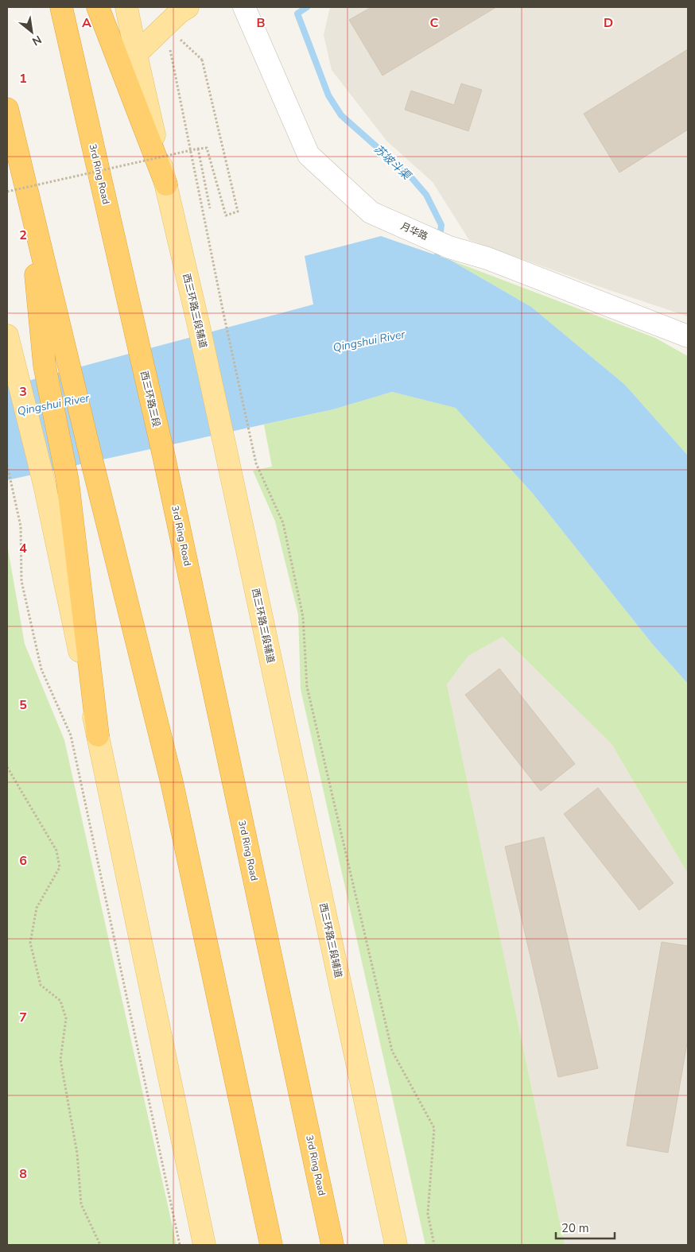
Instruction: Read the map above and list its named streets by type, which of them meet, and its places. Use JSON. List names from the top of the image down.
{
  "streets": {
    "highway": ["3rd Ring Road", "西三环路三段"],
    "main road": ["西三环路三段辅道"],
    "street": ["月华路"]
  },
  "crossings": [
    ["3rd Ring Road", "西三环路三段"]
  ],
  "water": ["苏坡斗渠", "Qingshui River"],
  "scale_bar": "20 m",
  "north": "bottom right",
  "grid": {
    "columns": [
      "A",
      "B",
      "C",
      "D"
    ],
    "rows": [
      "1",
      "2",
      "3",
      "4",
      "5",
      "6",
      "7",
      "8"
    ]
  }
}
